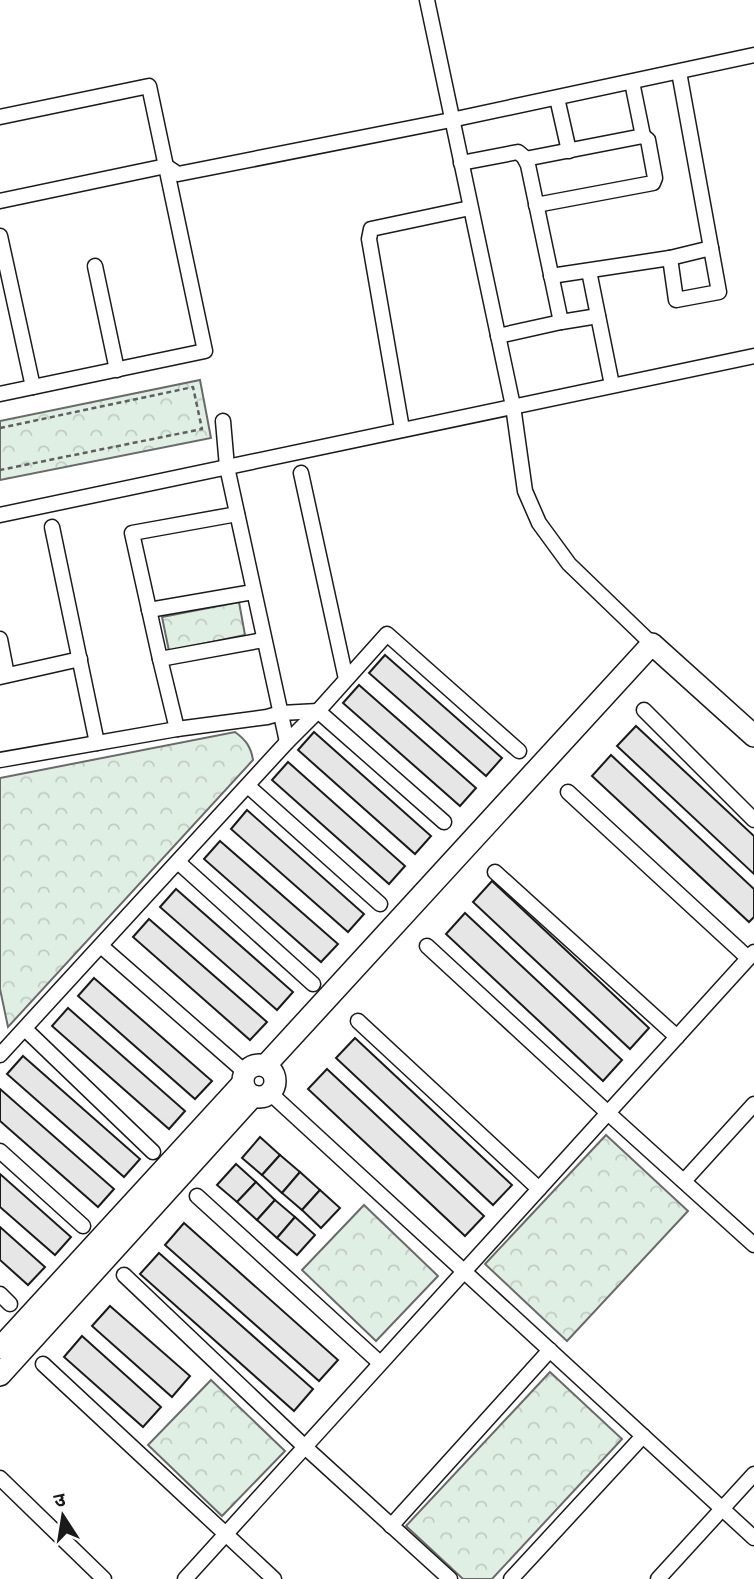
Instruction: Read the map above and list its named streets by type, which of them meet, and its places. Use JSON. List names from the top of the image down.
{
  "north": "top"
}
